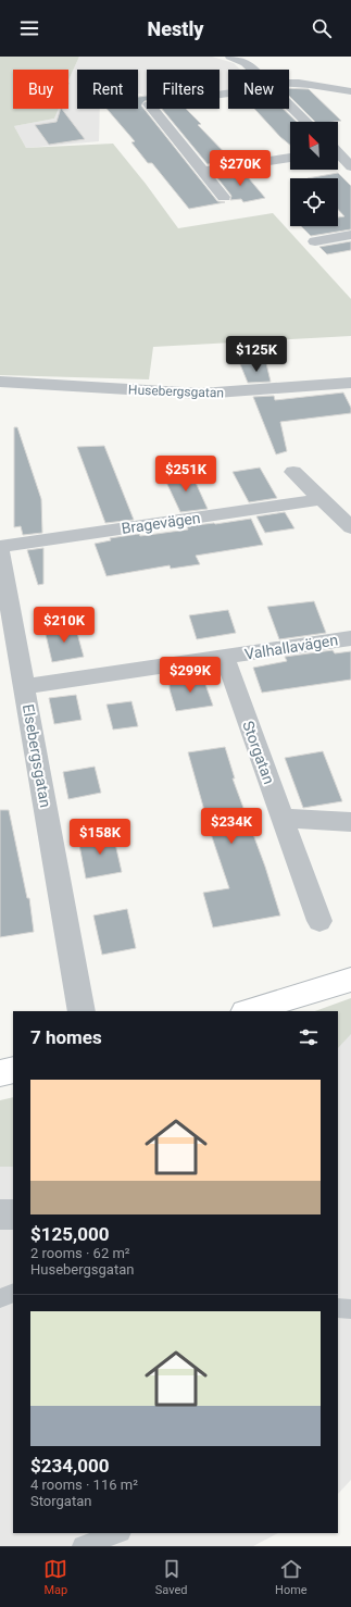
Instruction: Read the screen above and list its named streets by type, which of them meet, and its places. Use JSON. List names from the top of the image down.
{
  "streets": {
    "street": [
      "Husebergsgatan",
      "Bragevägen",
      "Valhallavägen",
      "Storgatan",
      "Elsebergsgatan"
    ]
  },
  "crossings": [
    ["Valhallavägen", "Storgatan"],
    ["Valhallavägen", "Elsebergsgatan"]
  ],
  "north": "top left",
  "page": {
    "header": "Nestly",
    "chip": [
      "Buy",
      "Rent",
      "Filters",
      "New"
    ],
    "price": [
      "$270K",
      "$125K",
      "$251K",
      "$210K",
      "$299K",
      "$234K",
      "$158K"
    ],
    "heading": "7 homes",
    "list": [
      {
        "name": "$125,000",
        "note": "2 rooms · 62 m² · Husebergsgatan"
      },
      {
        "name": "$234,000",
        "note": "4 rooms · 116 m² · Storgatan"
      }
    ],
    "tabs": ["Map", "Saved", "Home"]
  }
}
